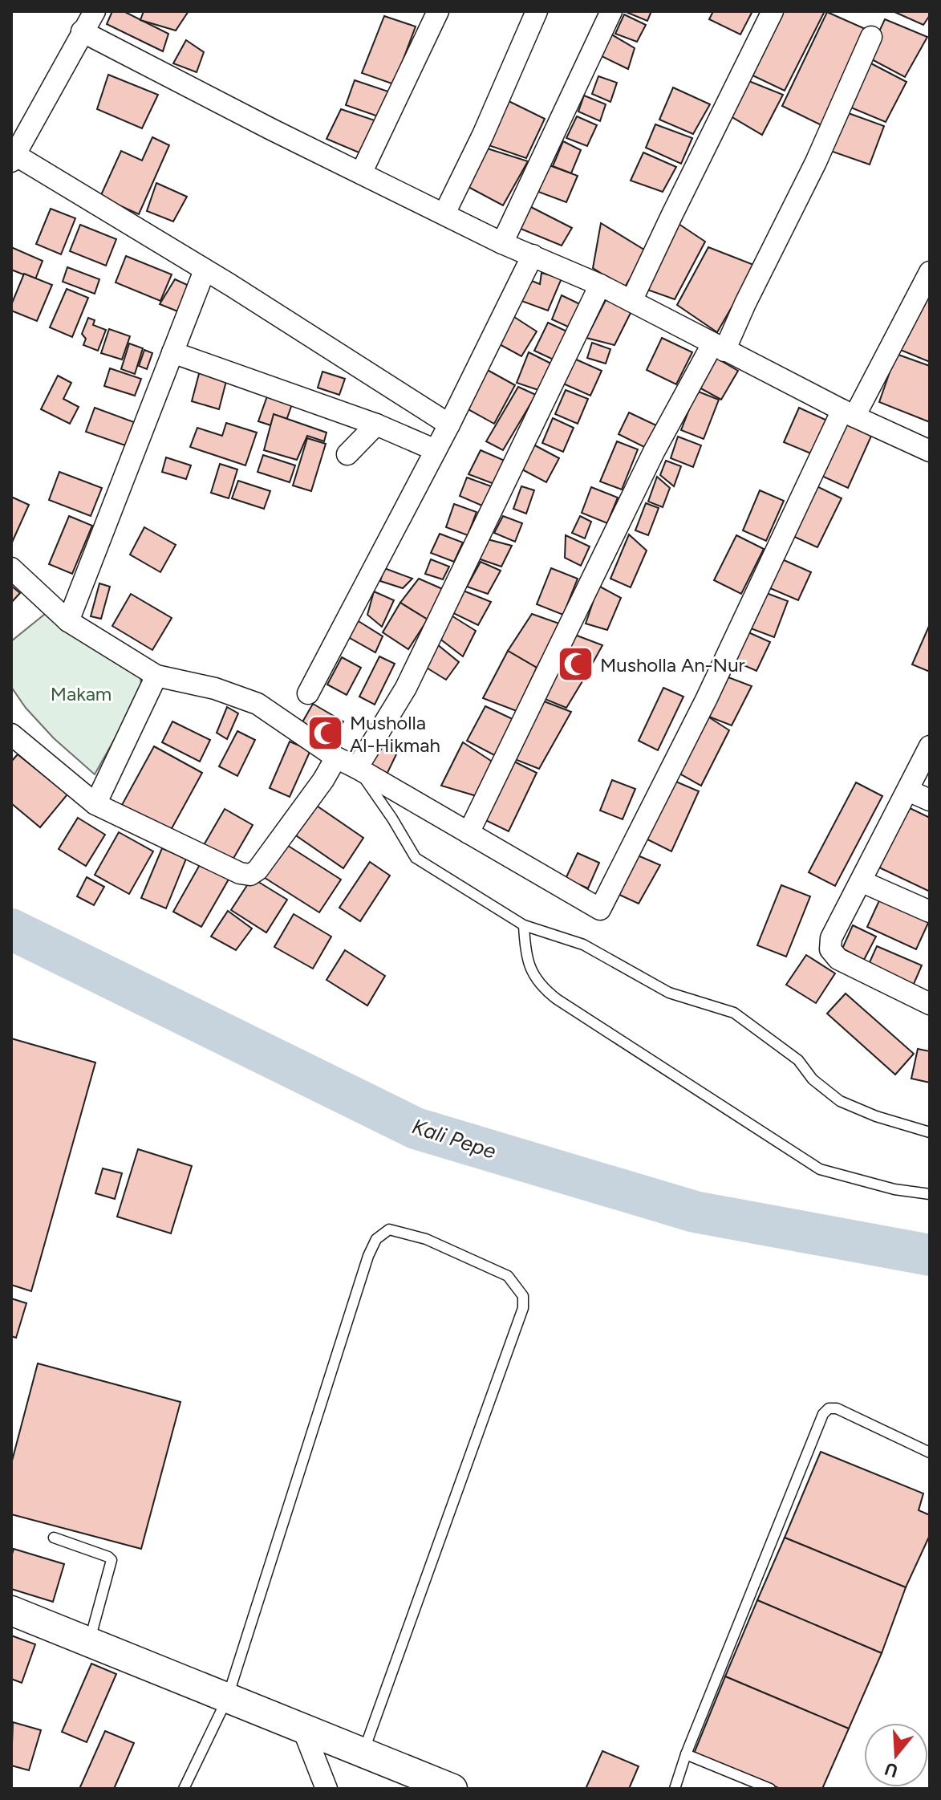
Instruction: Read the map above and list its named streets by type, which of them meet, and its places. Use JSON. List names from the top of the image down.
{
  "water": ["Kali Pepe"],
  "parks": ["Makam"],
  "places": {
    "mosque": ["Musholla An-Nur", "Musholla Al-Hikmah"]
  },
  "north": "bottom"
}
